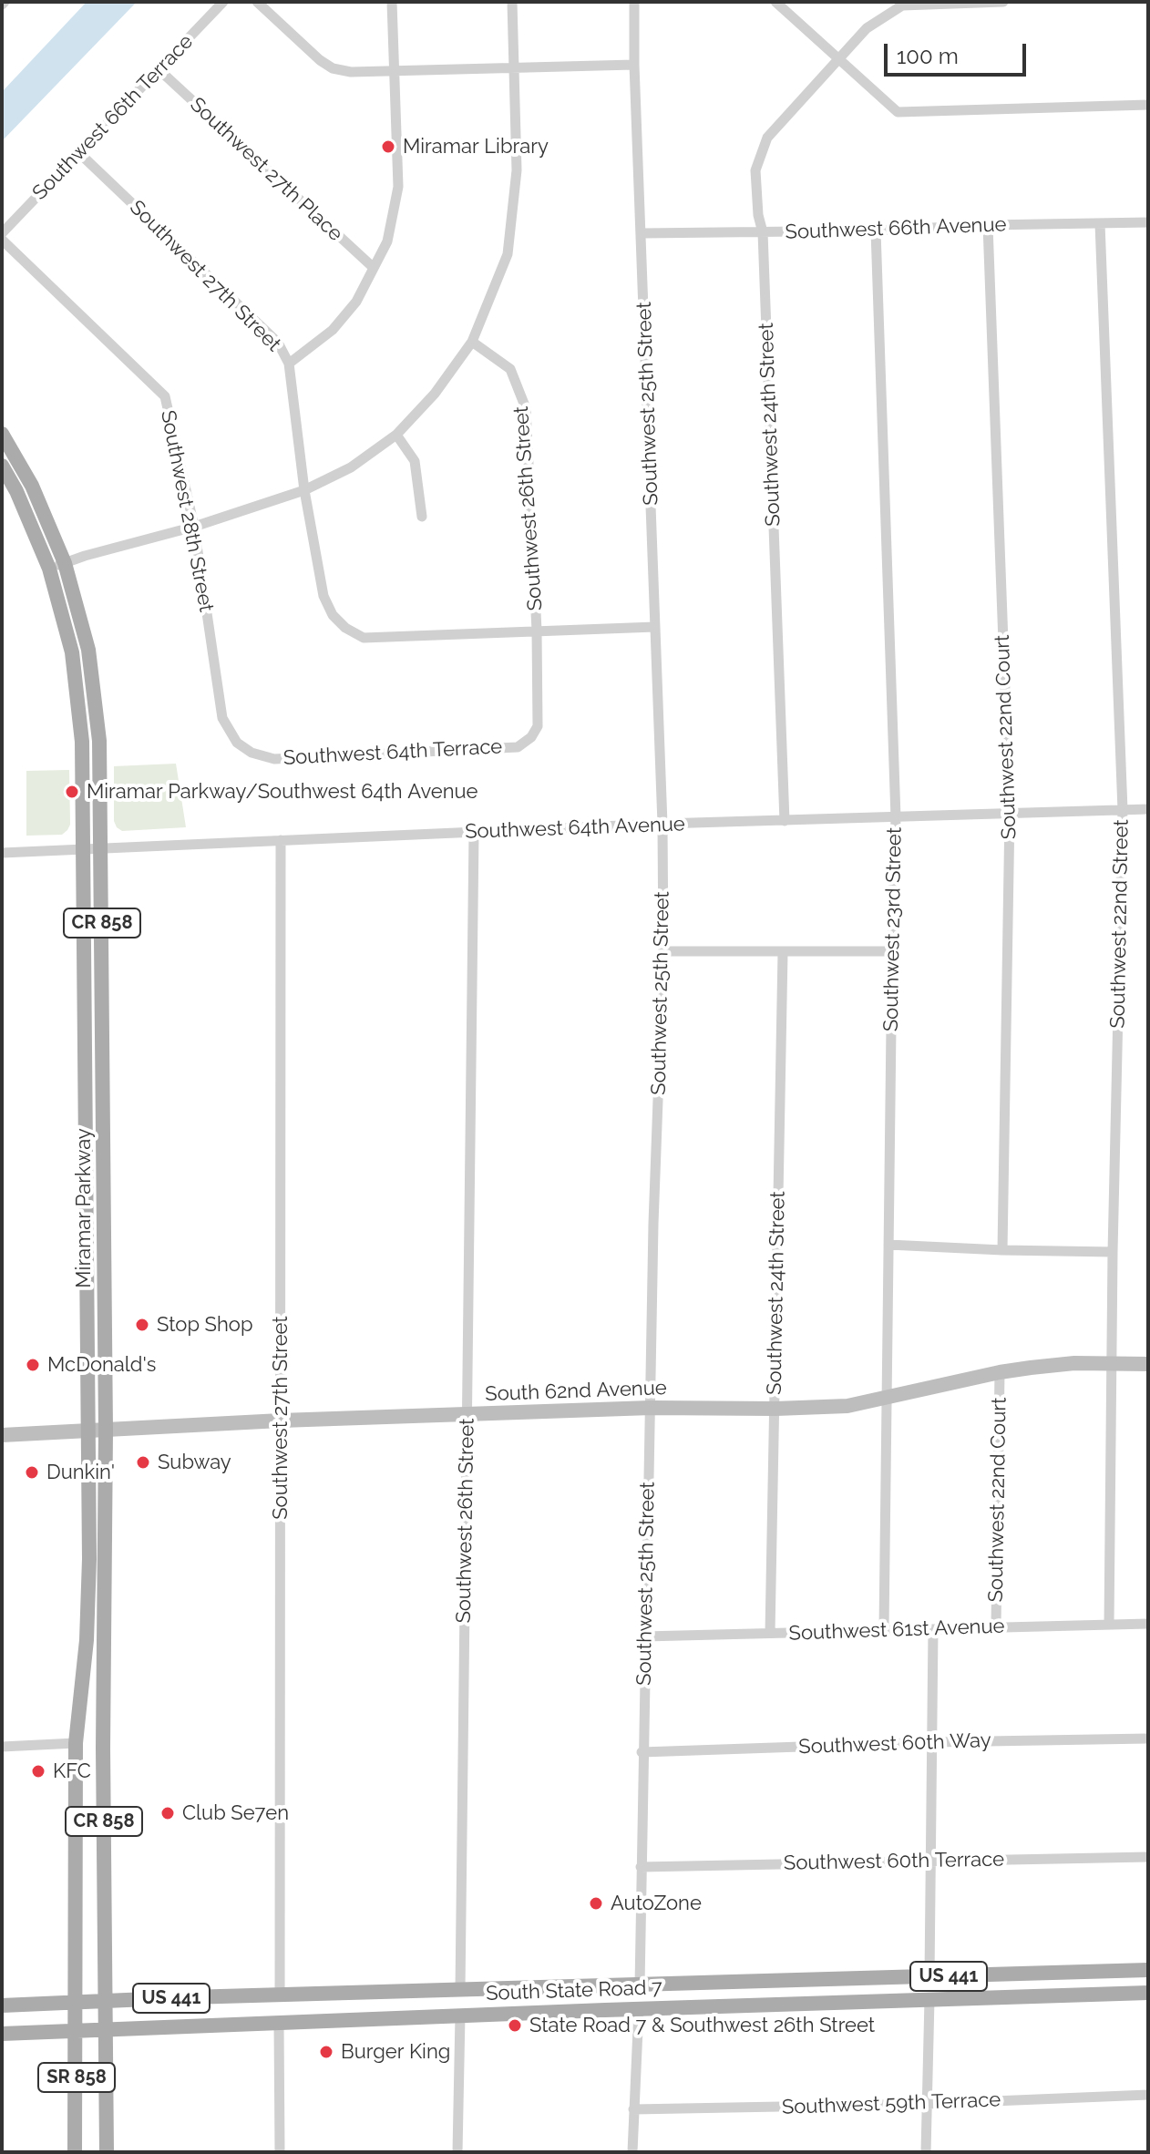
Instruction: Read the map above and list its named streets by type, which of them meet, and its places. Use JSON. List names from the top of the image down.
{
  "streets": {
    "main road": [
      "CR 858",
      "Miramar Parkway",
      "US 441",
      "South State Road 7",
      "SR 858"
    ],
    "street": [
      "Southwest 66th Terrace",
      "Southwest 27th Place",
      "Southwest 66th Avenue",
      "Southwest 27th Street",
      "Southwest 25th Street",
      "Southwest 24th Street",
      "Southwest 26th Street",
      "Southwest 28th Street",
      "Southwest 22nd Court",
      "Southwest 64th Terrace",
      "Southwest 64th Avenue",
      "Southwest 22nd Street",
      "Southwest 23rd Street",
      "South 62nd Avenue",
      "Southwest 61st Avenue",
      "Southwest 60th Way",
      "Southwest 60th Terrace",
      "Southwest 59th Terrace"
    ]
  },
  "crossings": [
    ["Southwest 66th Terrace", "Southwest 27th Place"],
    ["Southwest 66th Terrace", "Southwest 27th Street"],
    ["Southwest 66th Avenue", "Southwest 25th Street"],
    ["Southwest 66th Avenue", "Southwest 24th Street"],
    ["Southwest 66th Avenue", "Southwest 22nd Court"],
    ["Southwest 66th Avenue", "Southwest 22nd Street"],
    ["Southwest 66th Avenue", "Southwest 23rd Street"],
    ["Southwest 27th Street", "Southwest 26th Street"],
    ["Southwest 27th Street", "Southwest 64th Avenue"],
    ["Southwest 27th Street", "South 62nd Avenue"],
    ["Southwest 27th Street", "South State Road 7"],
    ["Southwest 25th Street", "Southwest 64th Avenue"],
    ["Southwest 25th Street", "South 62nd Avenue"],
    ["Southwest 25th Street", "Southwest 61st Avenue"],
    ["Southwest 25th Street", "Southwest 60th Way"],
    ["Southwest 25th Street", "Southwest 60th Terrace"],
    ["Southwest 25th Street", "South State Road 7"],
    ["Southwest 24th Street", "Southwest 64th Avenue"],
    ["Southwest 24th Street", "South 62nd Avenue"],
    ["Southwest 24th Street", "Southwest 61st Avenue"],
    ["Southwest 26th Street", "Southwest 64th Terrace"],
    ["Southwest 26th Street", "Southwest 64th Avenue"],
    ["Southwest 26th Street", "South 62nd Avenue"],
    ["Southwest 26th Street", "South State Road 7"],
    ["Southwest 28th Street", "Southwest 64th Terrace"],
    ["Southwest 22nd Court", "Southwest 64th Avenue"],
    ["Southwest 22nd Court", "South 62nd Avenue"],
    ["Southwest 22nd Court", "Southwest 61st Avenue"],
    ["Southwest 64th Avenue", "Southwest 22nd Street"],
    ["Southwest 64th Avenue", "Southwest 23rd Street"],
    ["Southwest 64th Avenue", "Miramar Parkway"],
    ["Southwest 22nd Street", "South 62nd Avenue"],
    ["Southwest 22nd Street", "Southwest 61st Avenue"],
    ["Southwest 23rd Street", "South 62nd Avenue"],
    ["Southwest 23rd Street", "Southwest 61st Avenue"],
    ["Miramar Parkway", "South 62nd Avenue"],
    ["Miramar Parkway", "South State Road 7"],
    ["Miramar Parkway", "SR 858"],
    ["South State Road 7", "SR 858"]
  ],
  "places": [
    "Miramar Library",
    "Miramar Parkway/Southwest 64th Avenue",
    "Stop Shop",
    "McDonald's",
    "Subway",
    "Dunkin'",
    "KFC",
    "Club Se7en",
    "AutoZone",
    "State Road 7 & Southwest 26th Street",
    "Burger King"
  ],
  "scale_bar": "100 m"
}
